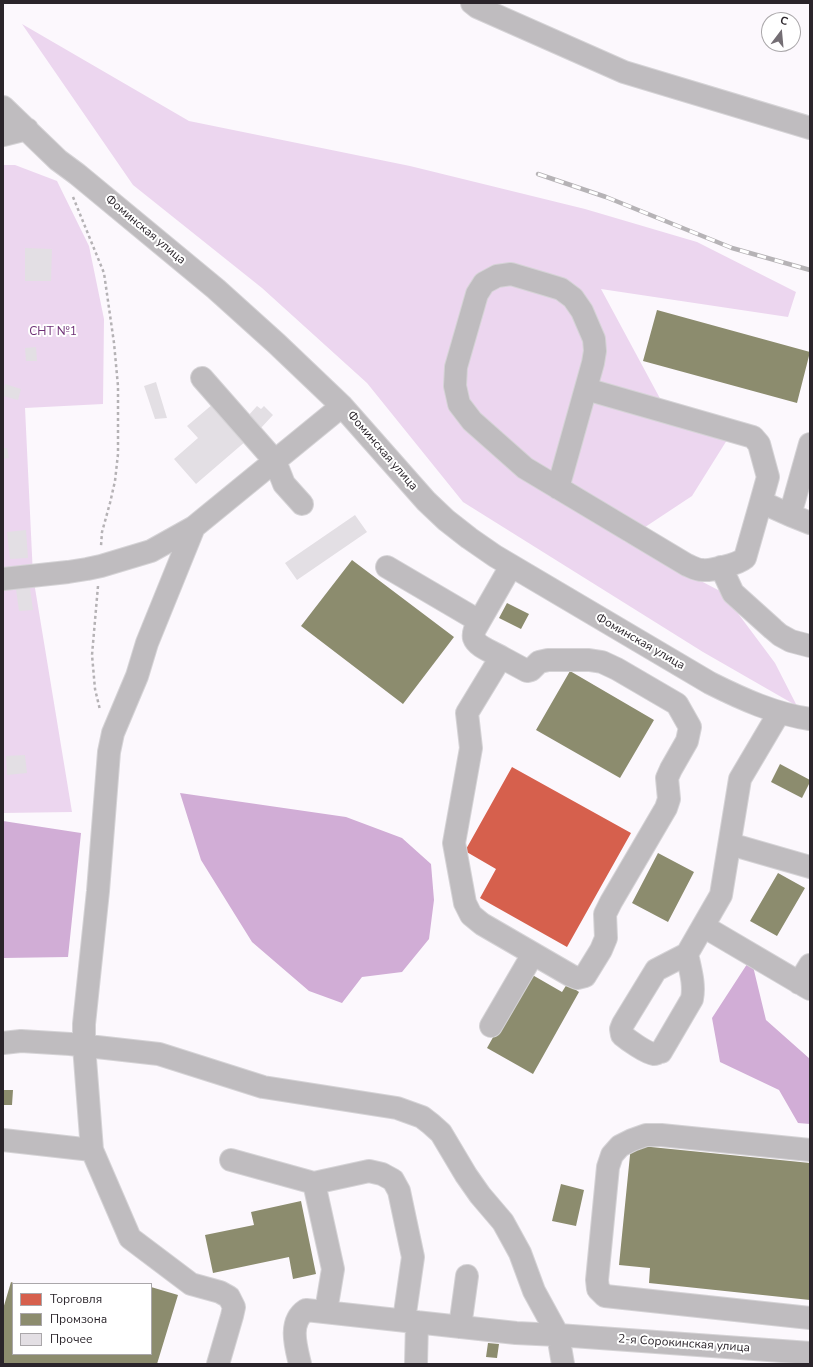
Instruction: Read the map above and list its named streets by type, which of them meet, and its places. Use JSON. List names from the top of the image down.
{
  "streets": {
    "street": ["Фоминская улица", "2-я Сорокинская улица"]
  },
  "parks": ["СНТ №1"],
  "legend": ["Торговля", "Промзона", "Прочее"],
  "north": "top"
}
